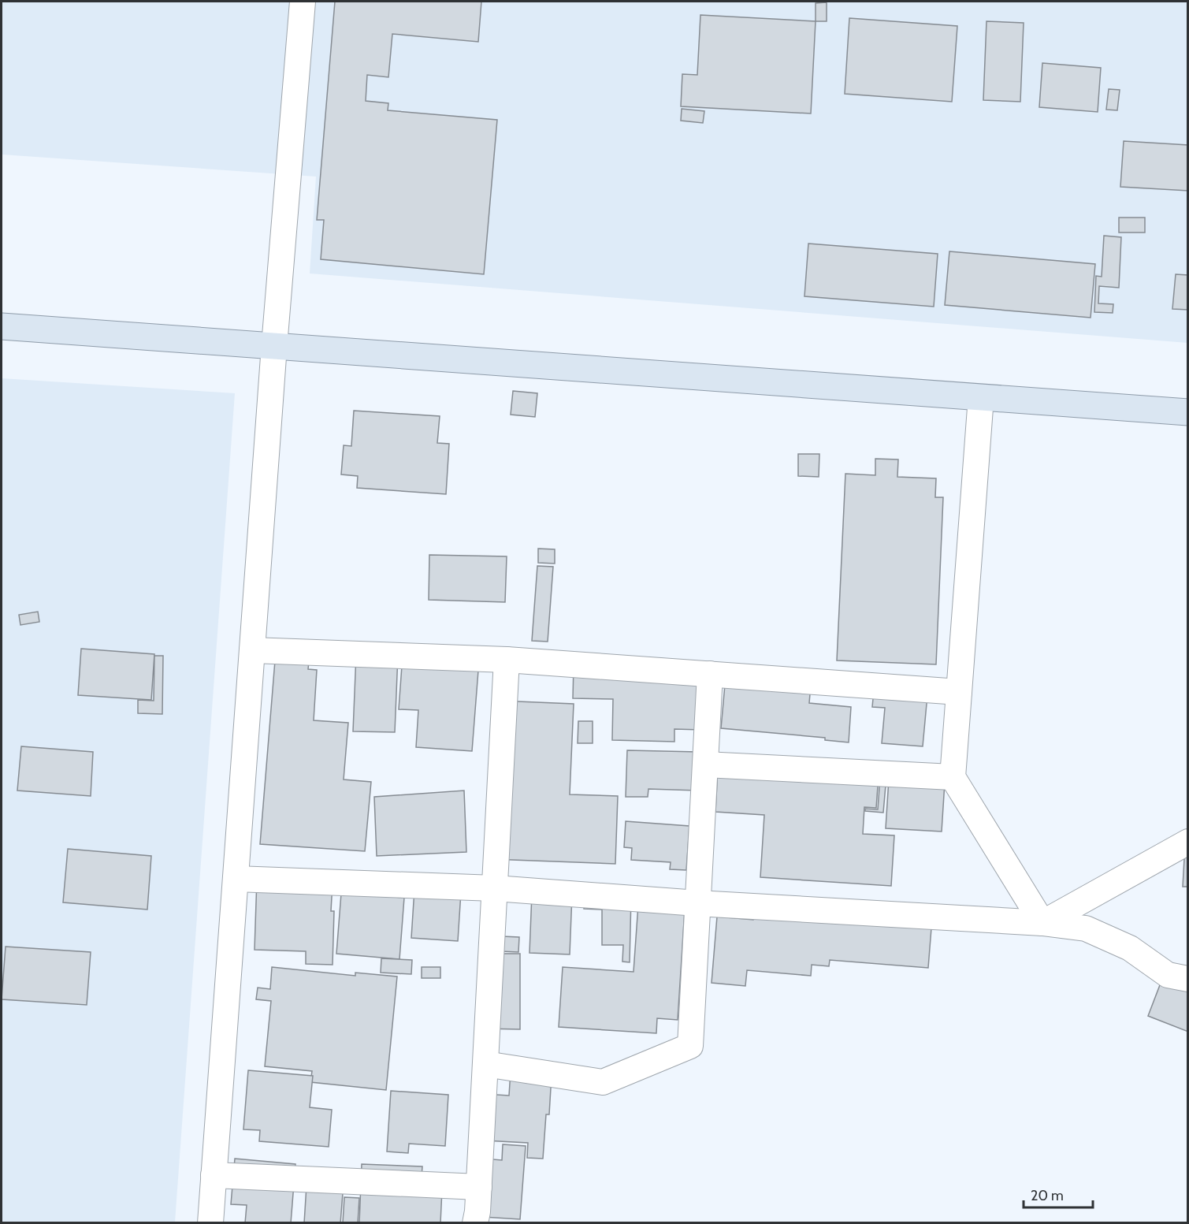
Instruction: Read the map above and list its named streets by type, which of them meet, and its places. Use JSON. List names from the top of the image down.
{
  "scale_bar": "20 m"
}
